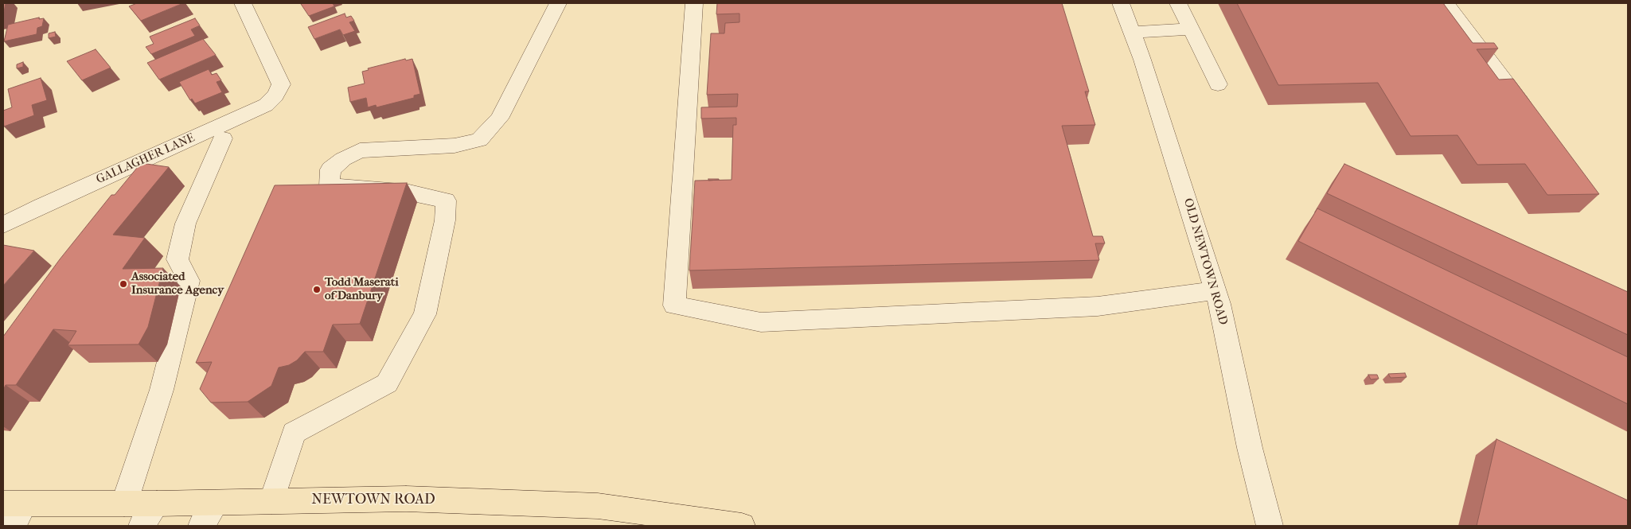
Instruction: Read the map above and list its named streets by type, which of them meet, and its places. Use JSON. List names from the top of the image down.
{
  "streets": {
    "main road": ["NEWTOWN ROAD"],
    "street": ["GALLAGHER LANE", "OLD NEWTOWN ROAD"]
  },
  "places": ["Associated Insurance Agency", "Todd Maserati of Danbury"]
}
